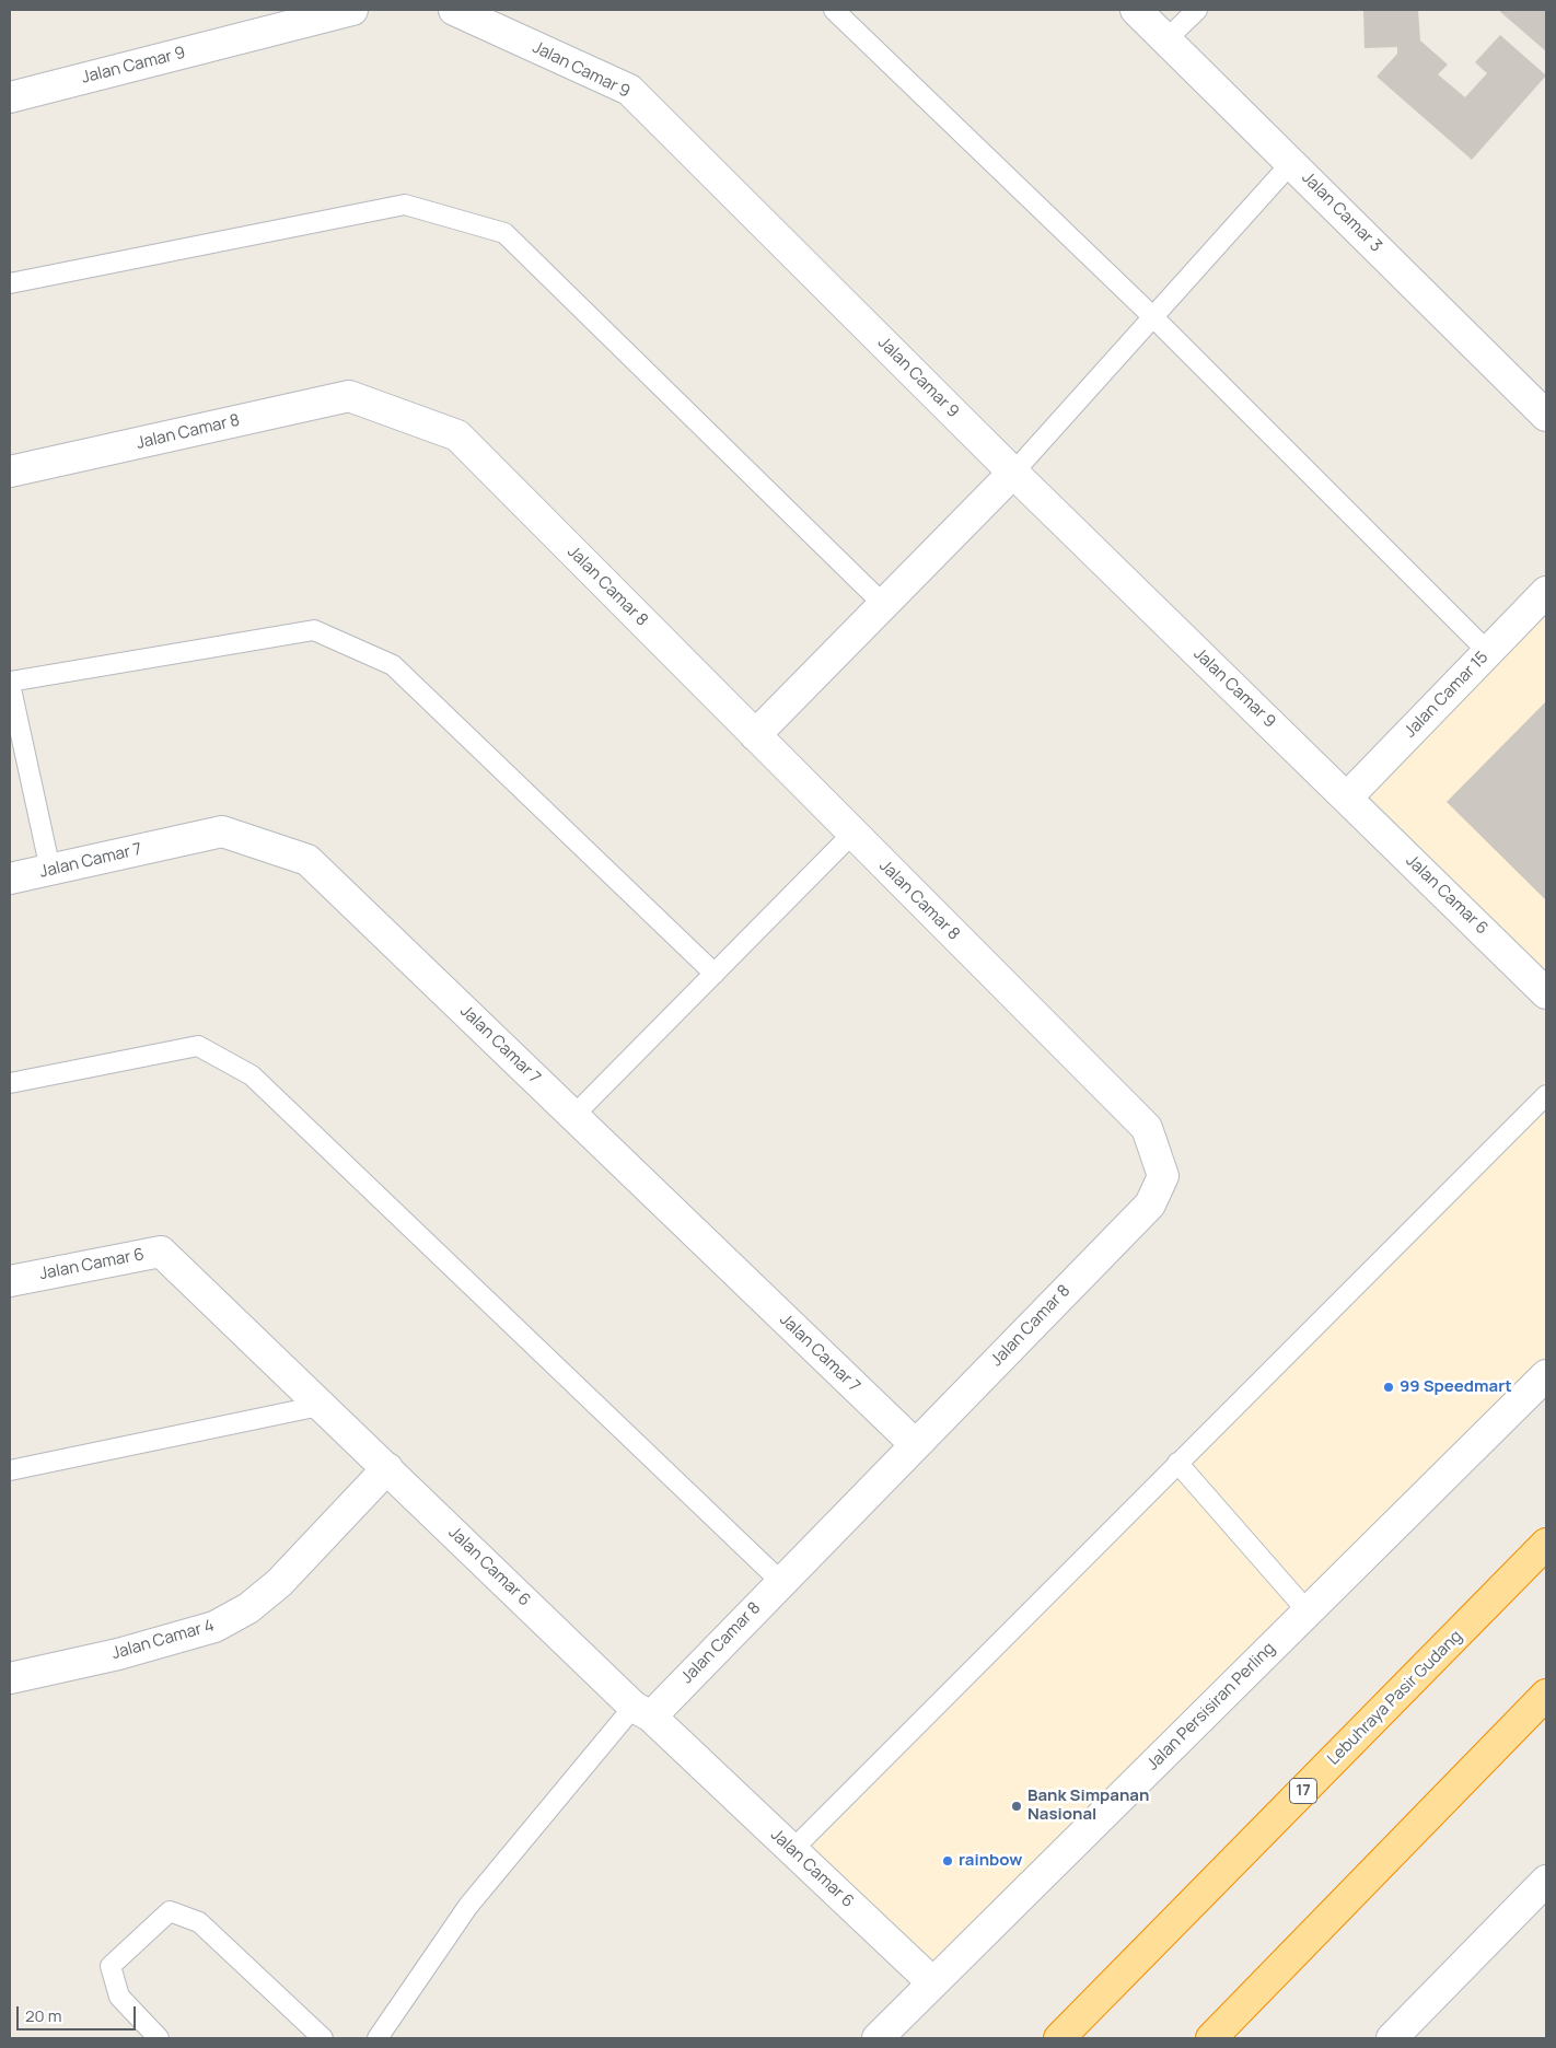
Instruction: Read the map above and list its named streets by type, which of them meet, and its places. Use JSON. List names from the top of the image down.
{
  "streets": {
    "highway": ["Lebuhraya Pasir Gudang", "17"],
    "street": [
      "Jalan Camar 9",
      "Jalan Camar 3",
      "Jalan Camar 8",
      "Jalan Camar 15",
      "Jalan Camar 7",
      "Jalan Camar 6",
      "Jalan Camar 4",
      "Jalan Persisiran Perling"
    ]
  },
  "crossings": [
    ["Jalan Camar 9", "Jalan Camar 15"],
    ["Jalan Camar 9", "Jalan Camar 6"],
    ["Jalan Camar 8", "Jalan Camar 7"],
    ["Jalan Camar 8", "Jalan Camar 6"],
    ["Jalan Camar 15", "Jalan Camar 6"],
    ["Jalan Camar 6", "Jalan Camar 4"],
    ["Jalan Camar 6", "Jalan Persisiran Perling"]
  ],
  "places": ["99 Speedmart", "Bank Simpanan Nasional", "rainbow"],
  "scale_bar": "20 m"
}
